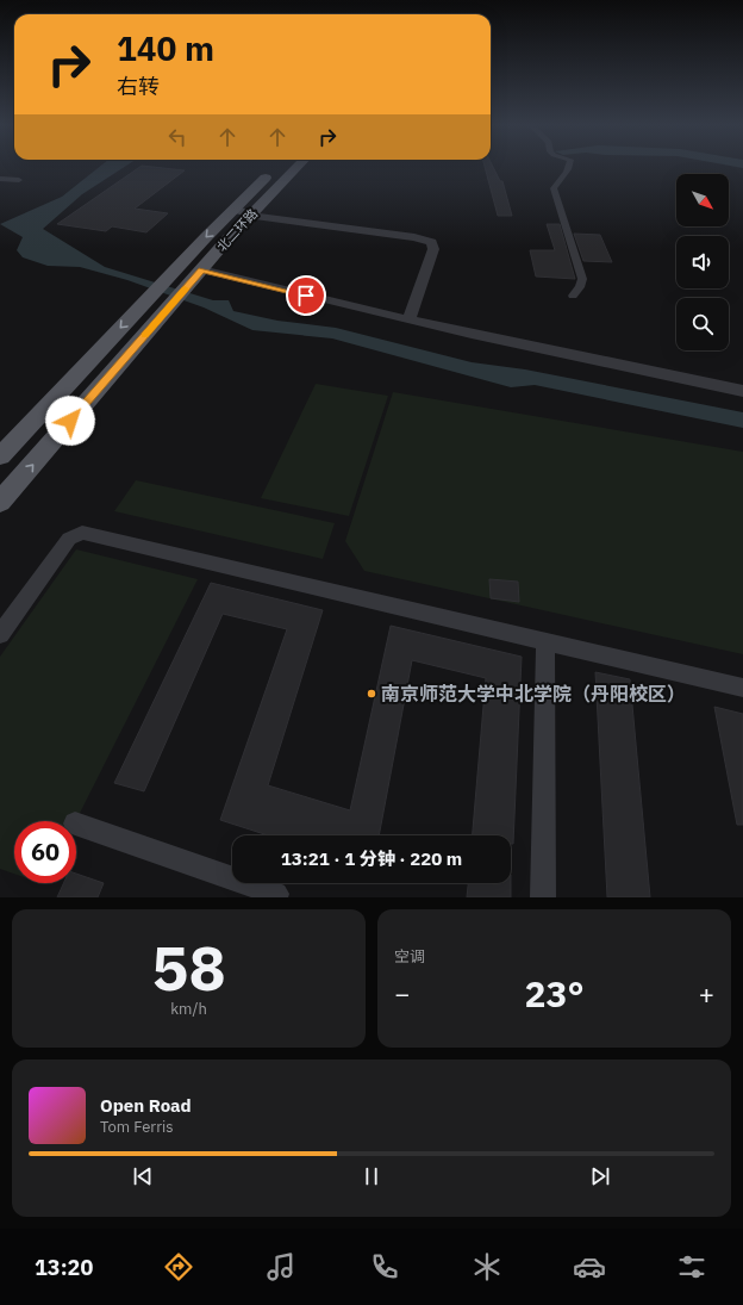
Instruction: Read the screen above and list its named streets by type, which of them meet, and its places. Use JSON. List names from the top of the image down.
{
  "streets": {
    "main road": ["北二环路"]
  },
  "places": ["南京师范大学中北学院（丹阳校区）"],
  "north": "bottom right",
  "page": {
    "turn": ["140 m", "右转"],
    "limit": "60",
    "trip": "13:21 · 1 分钟 · 220 m",
    "tile": [
      ["58", "km/h"],
      "空调"
    ],
    "heat": ["−", "23°", "+"],
    "song": ["Open Road", "Tom Ferris"],
    "tabs": "13:20"
  }
}
